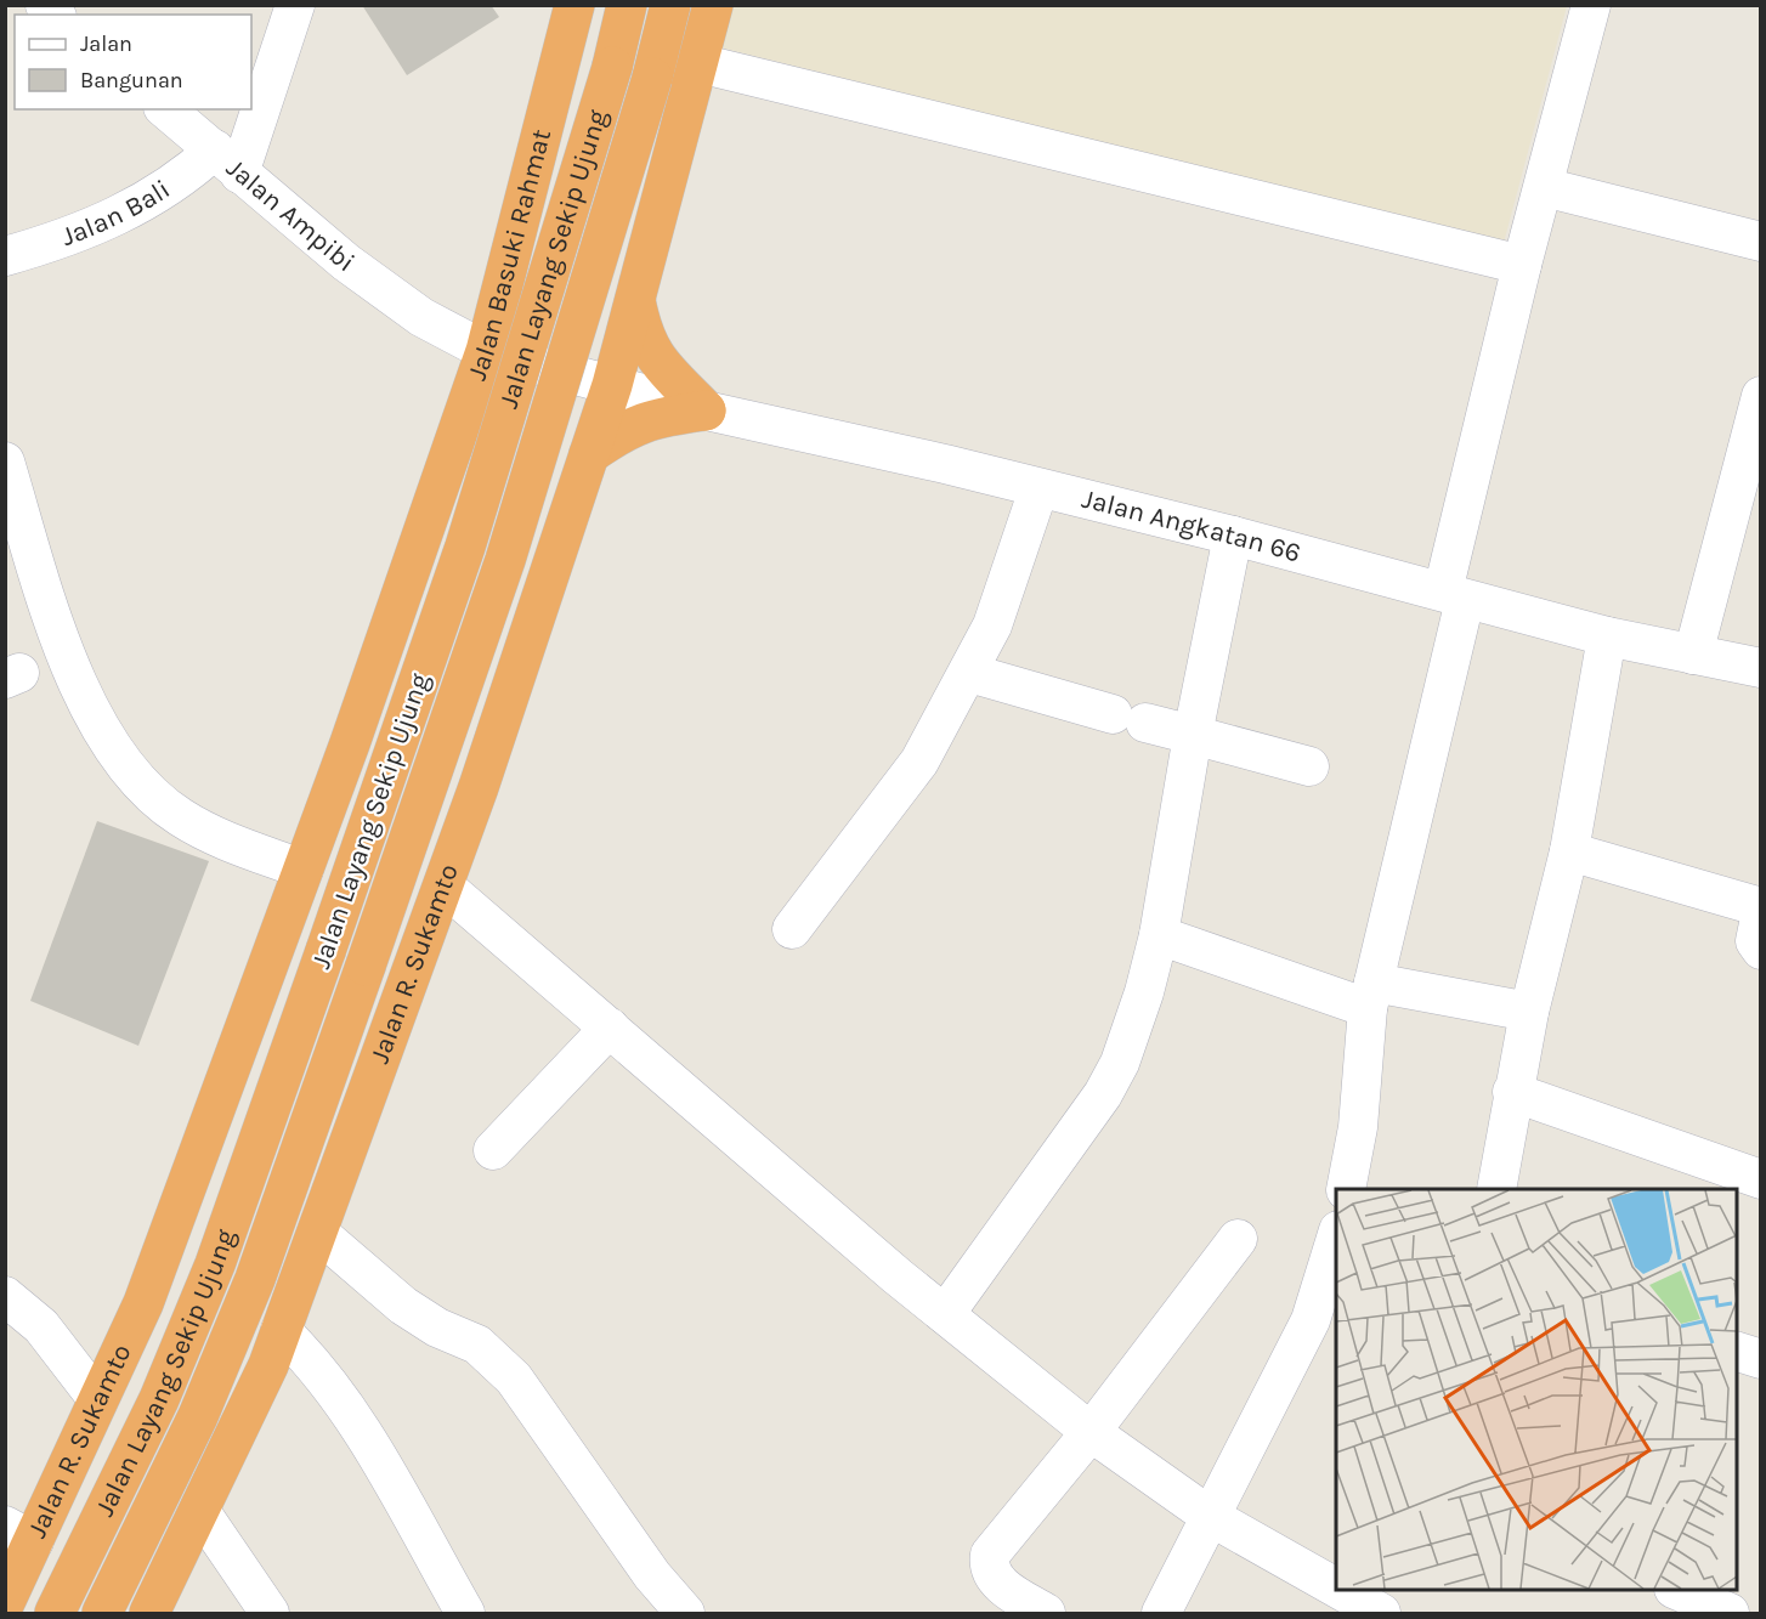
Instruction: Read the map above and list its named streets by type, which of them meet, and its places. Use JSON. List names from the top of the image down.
{
  "streets": {
    "highway": ["Jalan Basuki Rahmat", "Jalan Layang Sekip Ujung", "Jalan R. Sukamto"],
    "street": ["Jalan Bali", "Jalan Ampibi", "Jalan Angkatan 66"]
  },
  "crossings": [
    ["Jalan Bali", "Jalan Ampibi"],
    ["Jalan Ampibi", "Jalan Basuki Rahmat"],
    ["Jalan Ampibi", "Jalan Angkatan 66"],
    ["Jalan Basuki Rahmat", "Jalan Angkatan 66"],
    ["Jalan Basuki Rahmat", "Jalan R. Sukamto"],
    ["Jalan Angkatan 66", "Jalan R. Sukamto"]
  ],
  "legend": ["Jalan", "Bangunan"]
}
